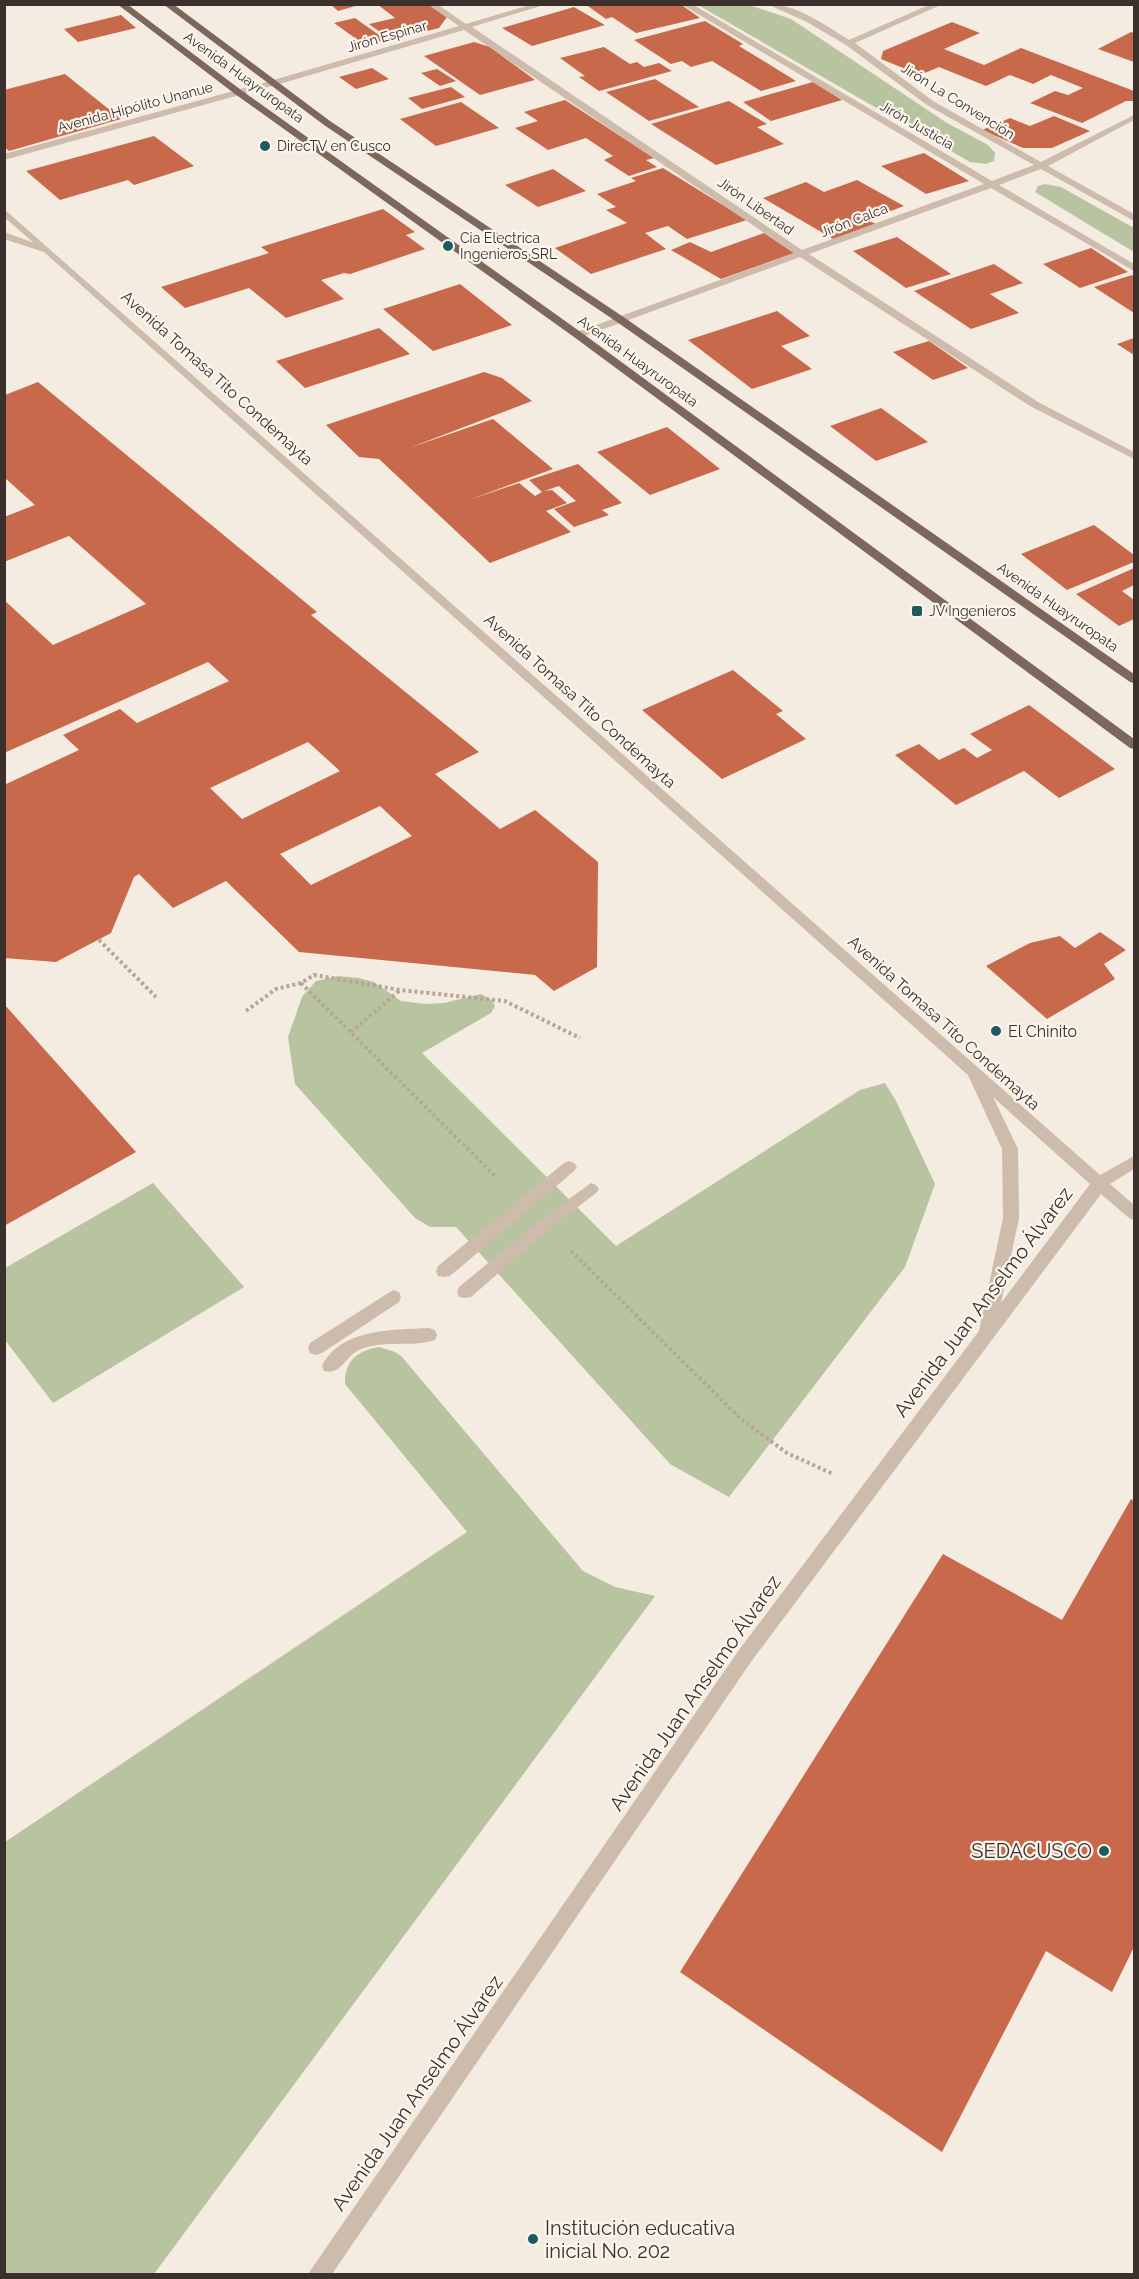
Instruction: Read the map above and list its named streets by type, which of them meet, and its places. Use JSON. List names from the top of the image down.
{
  "streets": {
    "main road": ["Avenida Huayruropata"],
    "street": [
      "Jirón Espinar",
      "Jirón La Convención",
      "Avenida Hipólito Unanue",
      "Jirón Justicia",
      "Jirón Libertad",
      "Jirón Calca",
      "Avenida Tomasa Tito Condemayta",
      "Avenida Juan Anselmo Álvarez"
    ]
  },
  "crossings": [
    ["Jirón Espinar", "Avenida Huayruropata"],
    ["Jirón Espinar", "Avenida Hipólito Unanue"],
    ["Jirón Espinar", "Jirón Libertad"],
    ["Avenida Huayruropata", "Avenida Hipólito Unanue"],
    ["Avenida Huayruropata", "Jirón Calca"],
    ["Jirón La Convención", "Jirón Calca"],
    ["Jirón Justicia", "Jirón Calca"],
    ["Jirón Libertad", "Jirón Calca"],
    ["Avenida Tomasa Tito Condemayta", "Avenida Juan Anselmo Álvarez"]
  ],
  "places": {
    "other": [
      "DirecTV en Cusco",
      "Cia Electrica Ingenieros SRL",
      "El Chinito",
      "SEDACUSCO",
      "Institución educativa inicial No. 202"
    ],
    "transit": ["JV Ingenieros"]
  }
}
